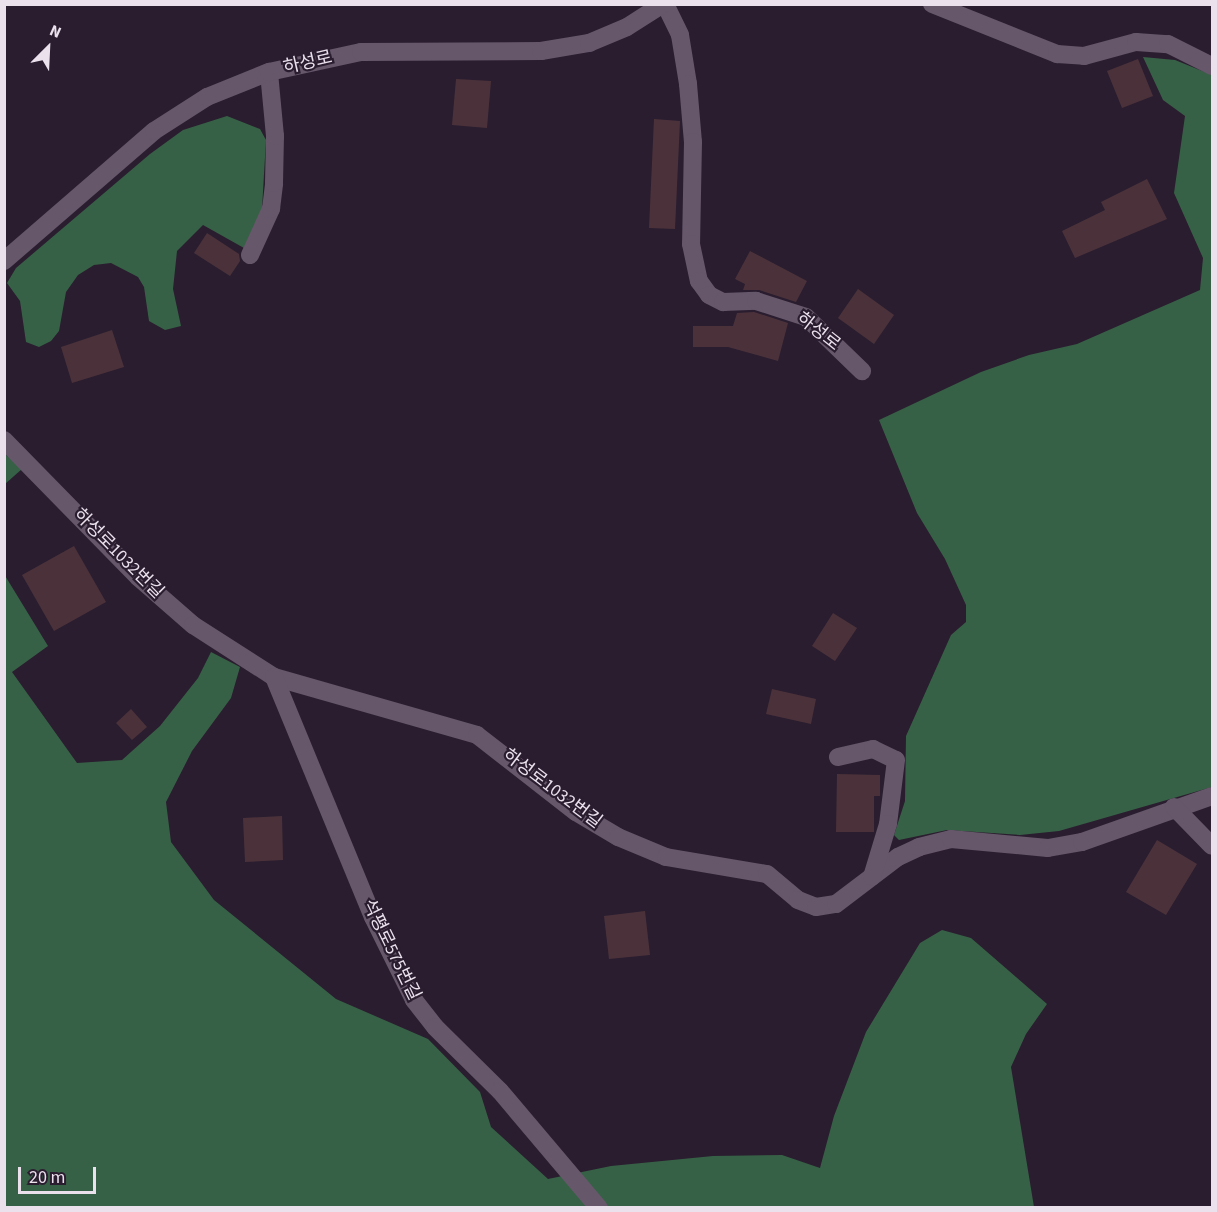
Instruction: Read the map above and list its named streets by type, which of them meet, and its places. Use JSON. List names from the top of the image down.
{
  "streets": {
    "street": ["하성로", "하성로1032번길", "석평로575번길"]
  },
  "crossings": [
    ["하성로1032번길", "석평로575번길"]
  ],
  "scale_bar": "20 m",
  "north": "top right"
}
